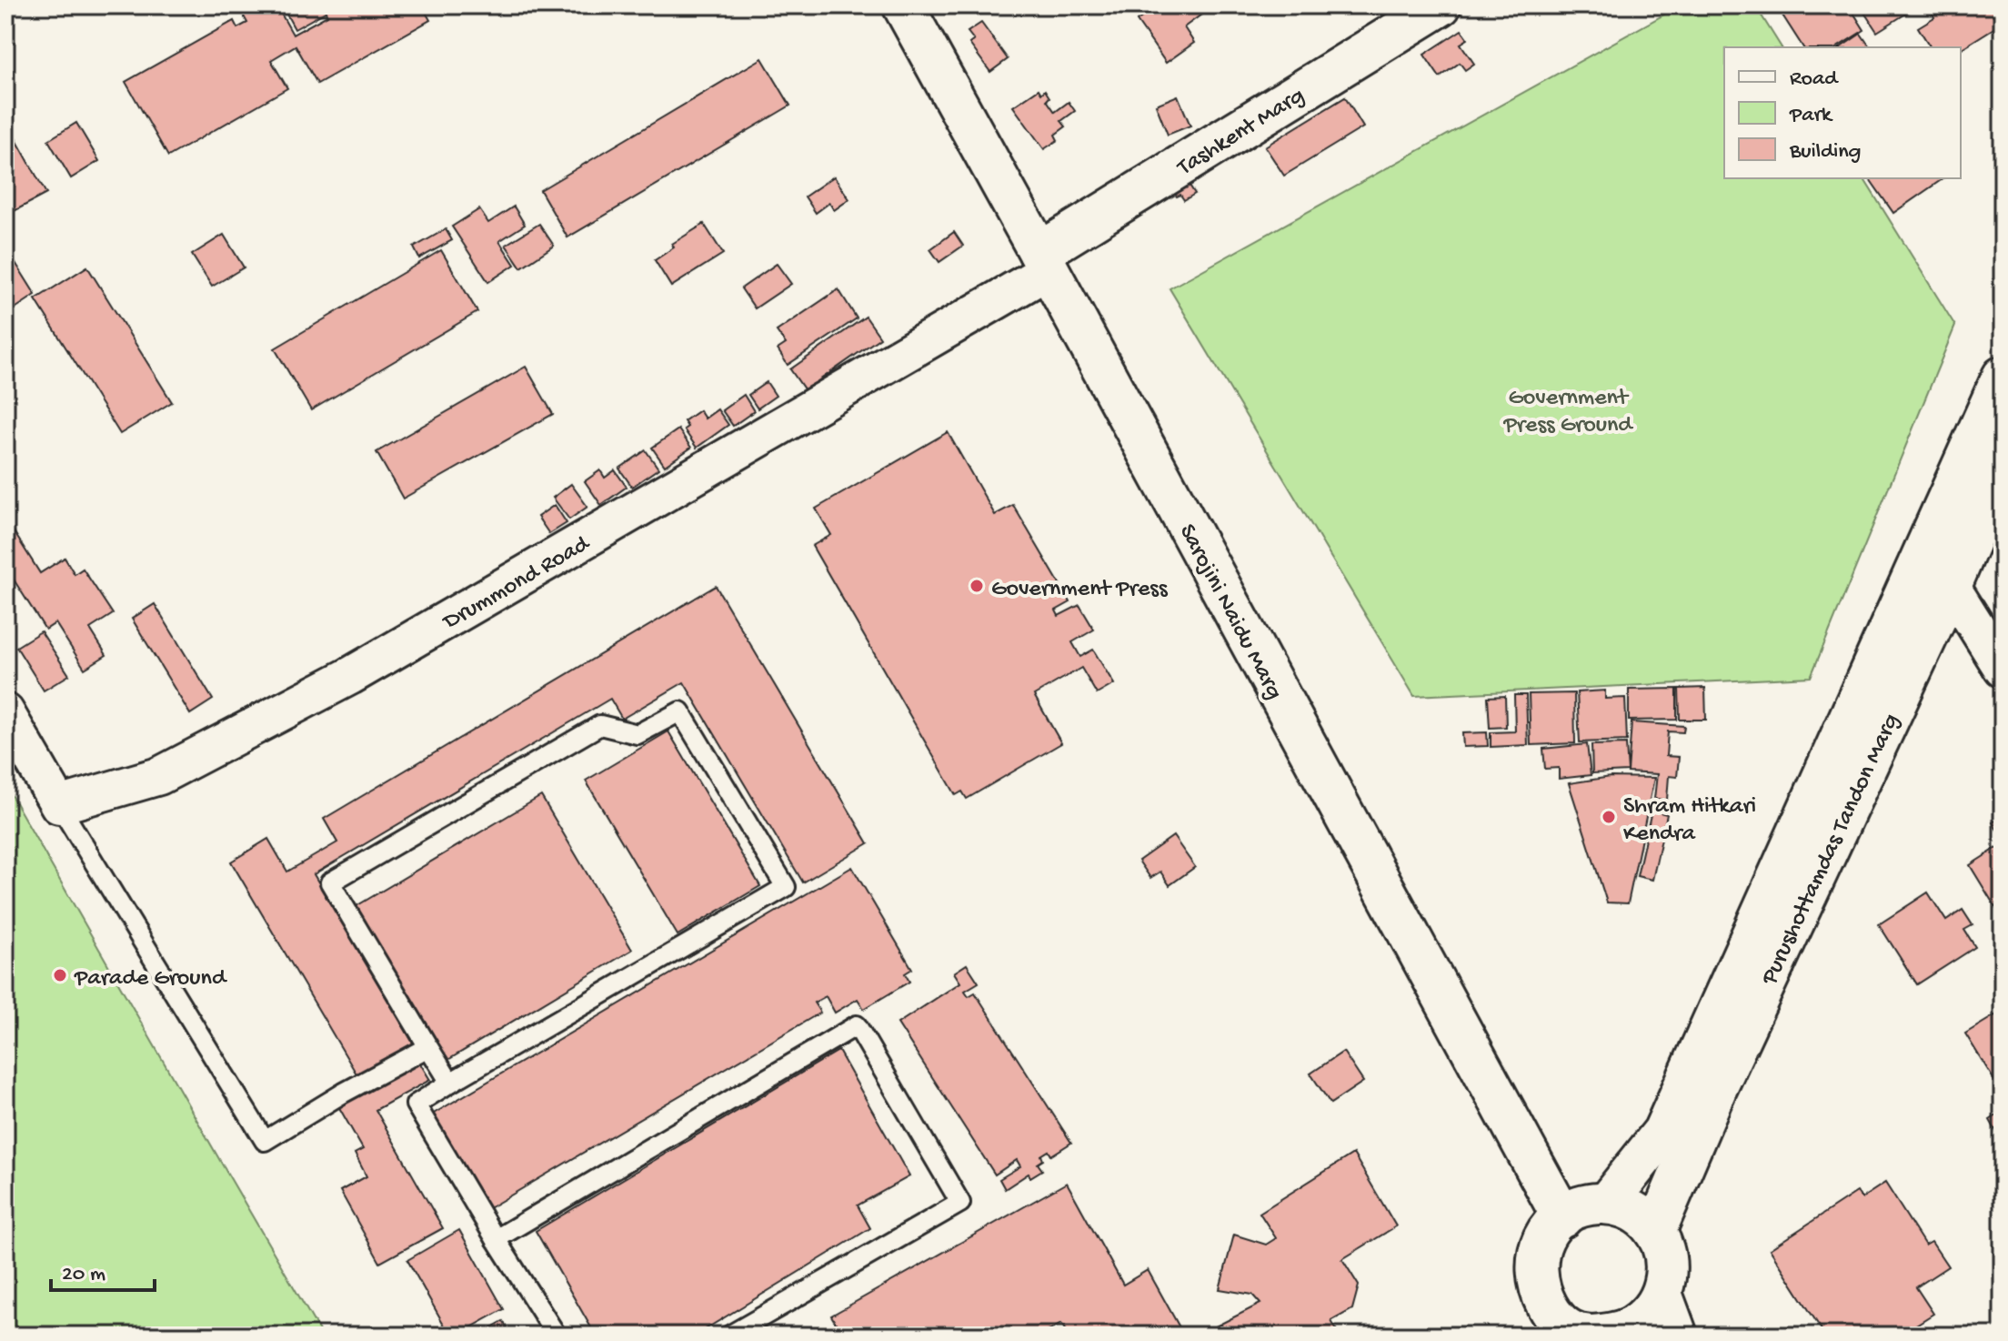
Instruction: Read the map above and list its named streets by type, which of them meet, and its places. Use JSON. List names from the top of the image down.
{
  "streets": {
    "main road": ["Tashkent Marg", "Sarojini Naidu Marg", "Purushottamdas Tandon Marg"],
    "street": ["Drummond Road"]
  },
  "crossings": [
    ["Tashkent Marg", "Drummond Road"],
    ["Tashkent Marg", "Sarojini Naidu Marg"],
    ["Drummond Road", "Sarojini Naidu Marg"],
    ["Sarojini Naidu Marg", "Purushottamdas Tandon Marg"]
  ],
  "parks": ["Government Press Ground"],
  "places": ["Government Press", "Shram Hitkari Kendra", "Parade Ground"],
  "legend": ["Road", "Park", "Building"],
  "scale_bar": "20 m"
}
